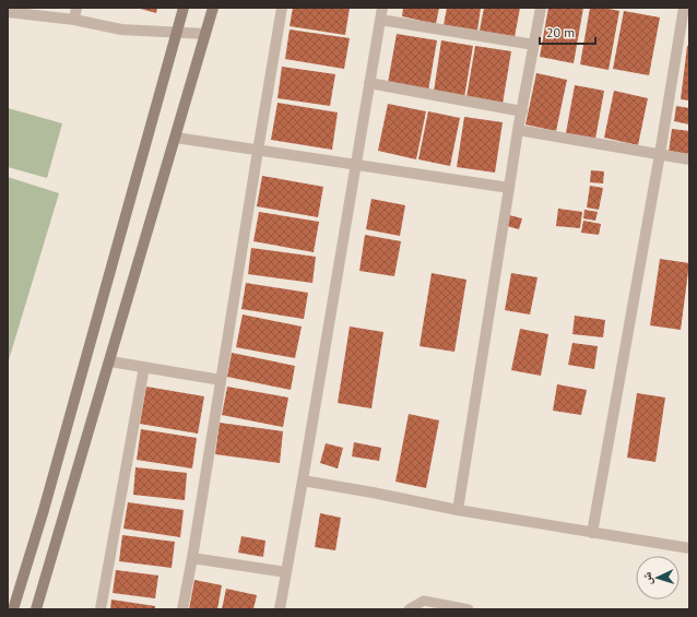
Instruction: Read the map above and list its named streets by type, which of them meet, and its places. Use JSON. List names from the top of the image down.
{
  "scale_bar": "20 m",
  "north": "left"
}
